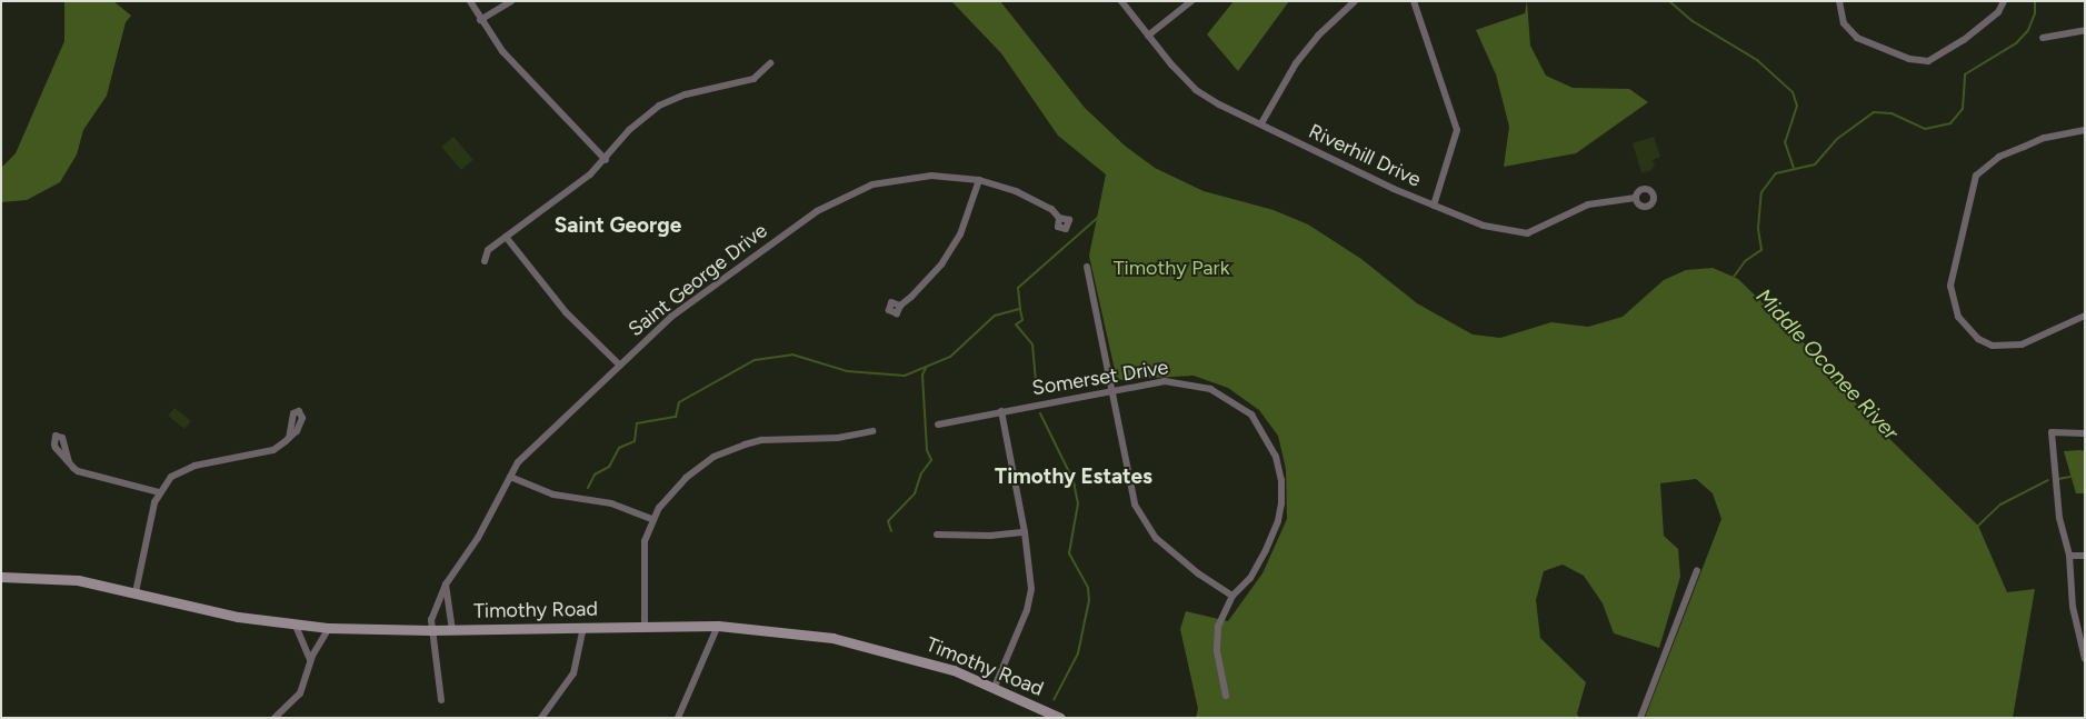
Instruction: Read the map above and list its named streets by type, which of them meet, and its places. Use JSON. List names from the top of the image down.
{
  "streets": {
    "main road": ["Timothy Road"],
    "street": ["Riverhill Drive", "Saint George Drive", "Somerset Drive"]
  },
  "crossings": [
    ["Saint George Drive", "Timothy Road"]
  ],
  "districts": ["Saint George", "Timothy Estates"],
  "water": ["Middle Oconee River"],
  "parks": ["Timothy Park"]
}
